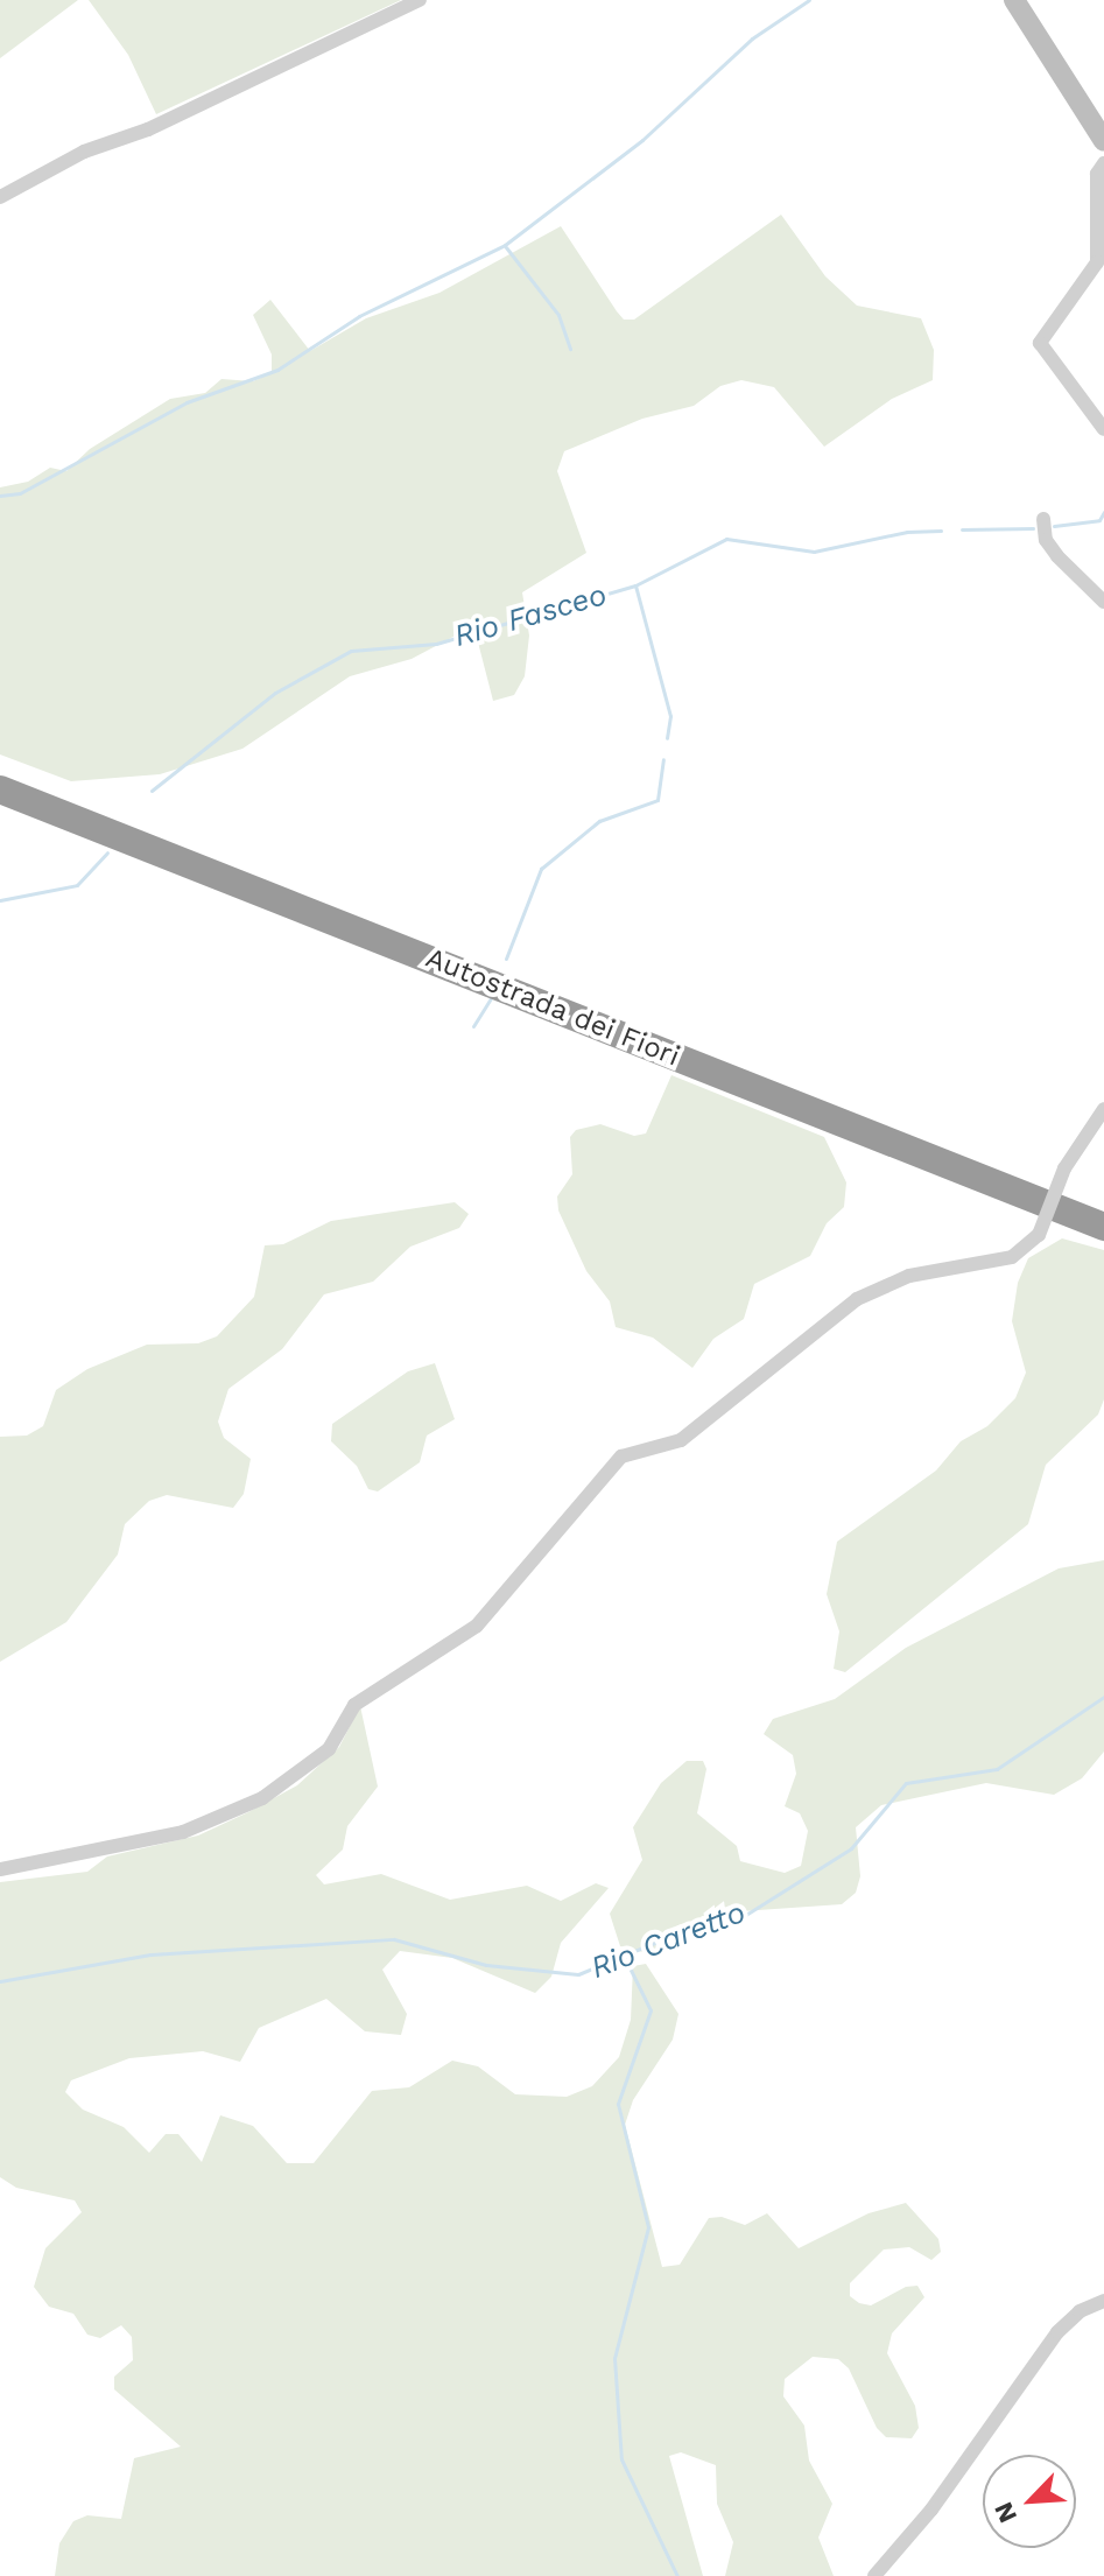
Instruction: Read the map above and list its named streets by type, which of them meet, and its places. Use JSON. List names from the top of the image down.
{
  "streets": {
    "highway": ["Autostrada dei Fiori"]
  },
  "water": ["Rio Fasceo", "Rio Caretto"],
  "north": "bottom left"
}
